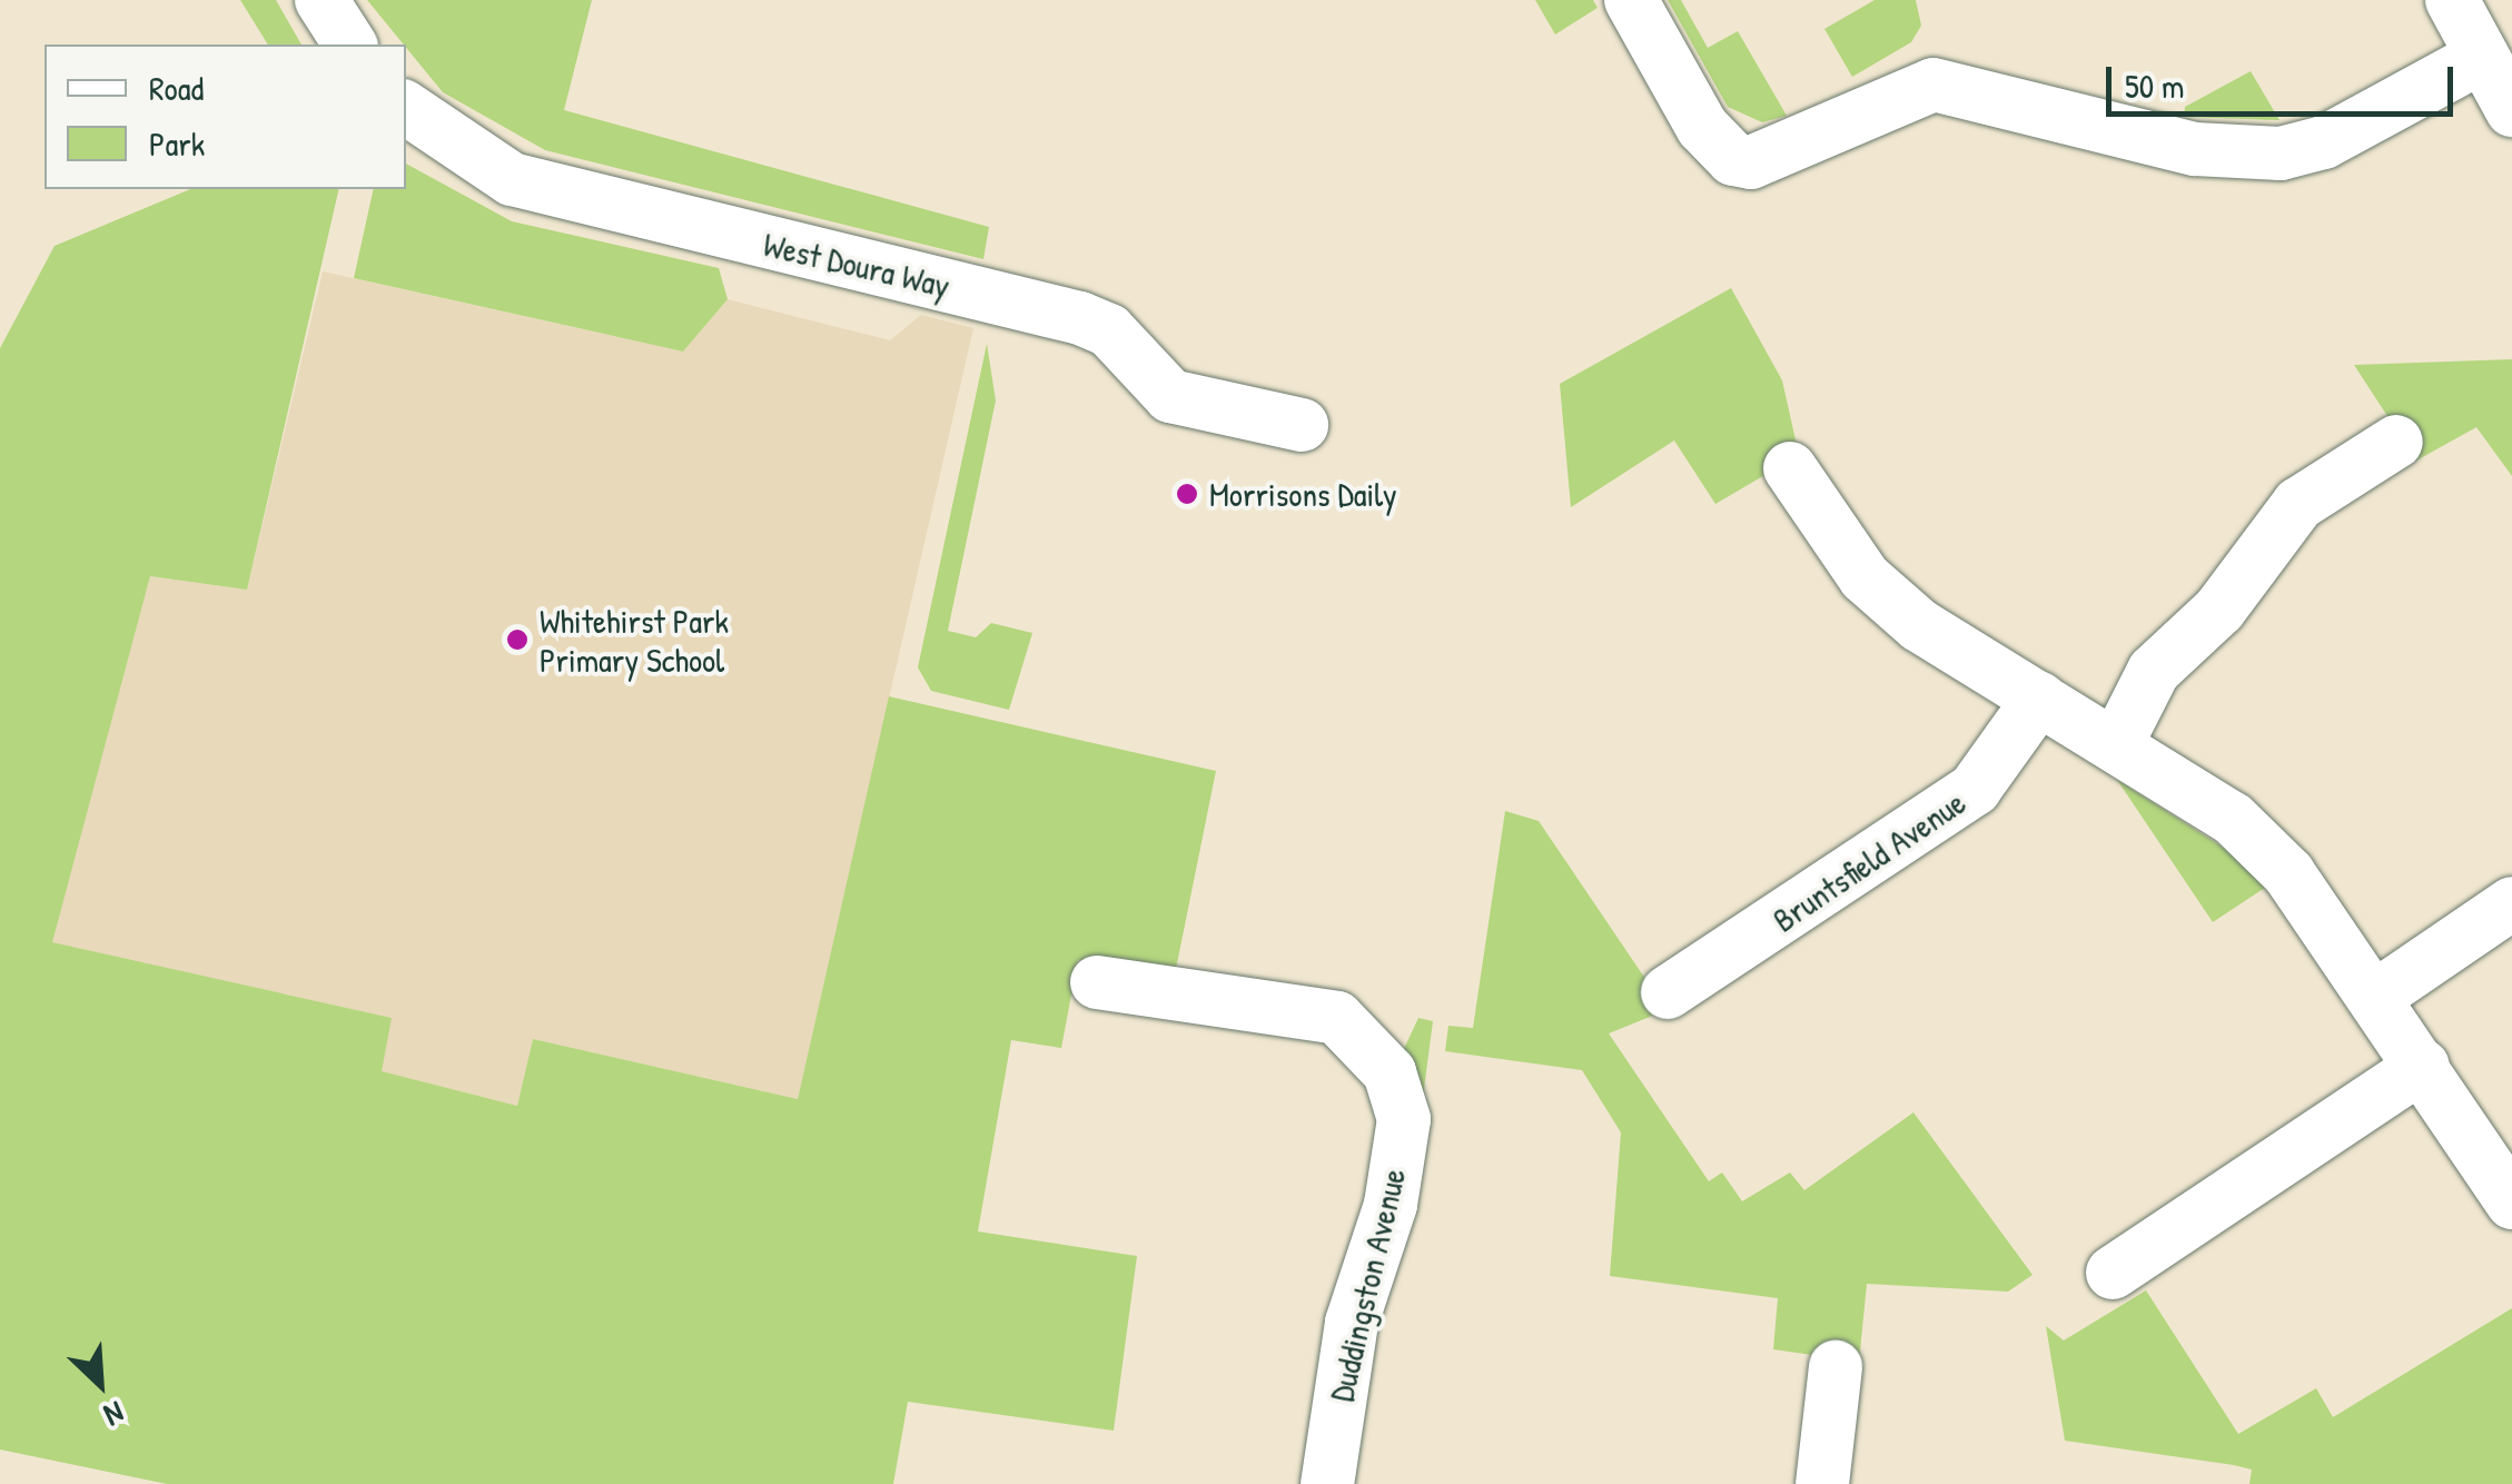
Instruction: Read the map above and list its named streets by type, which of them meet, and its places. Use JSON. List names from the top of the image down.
{
  "streets": {
    "street": ["West Doura Way", "Bruntsfield Avenue", "Duddingston Avenue"]
  },
  "places": ["Morrisons Daily", "Whitehirst Park Primary School"],
  "legend": ["Road", "Park"],
  "scale_bar": "50 m",
  "north": "bottom right"
}
